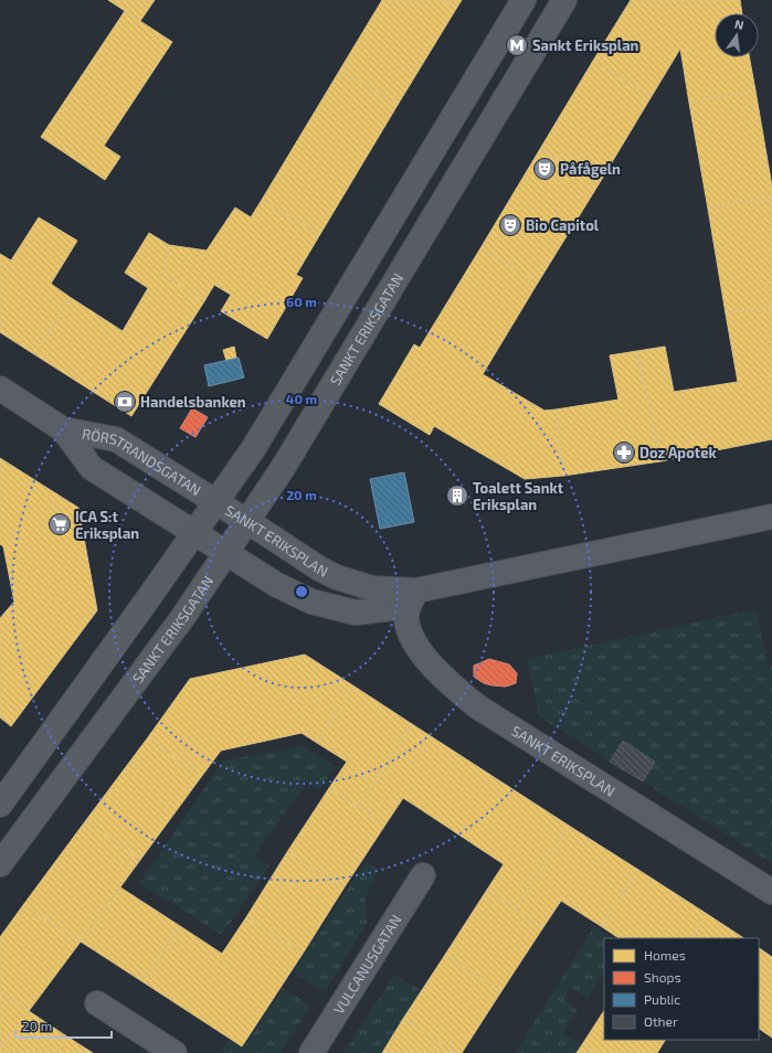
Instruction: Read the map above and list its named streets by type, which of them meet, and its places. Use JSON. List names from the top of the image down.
{
  "streets": {
    "main road": ["SANKT ERIKSGATAN"],
    "street": ["RÖRSTRANDSGATAN", "SANKT ERIKSPLAN", "VULCANUSGATAN"]
  },
  "crossings": [
    ["SANKT ERIKSGATAN", "SANKT ERIKSPLAN"],
    ["RÖRSTRANDSGATAN", "SANKT ERIKSPLAN"]
  ],
  "places": {
    "metro station": ["Sankt Eriksplan"],
    "theatre": ["Påfågeln", "Bio Capitol"],
    "bank": ["Handelsbanken"],
    "pharmacy": ["Doz Apotek"],
    "building": ["Toalett Sankt Eriksplan"],
    "supermarket": ["ICA S:t Eriksplan"]
  },
  "legend": [
    "Homes",
    "Shops",
    "Public",
    "Other"
  ],
  "scale_bar": "20 m",
  "north": "top",
  "rings": ["60 m", "40 m", "20 m"]
}
